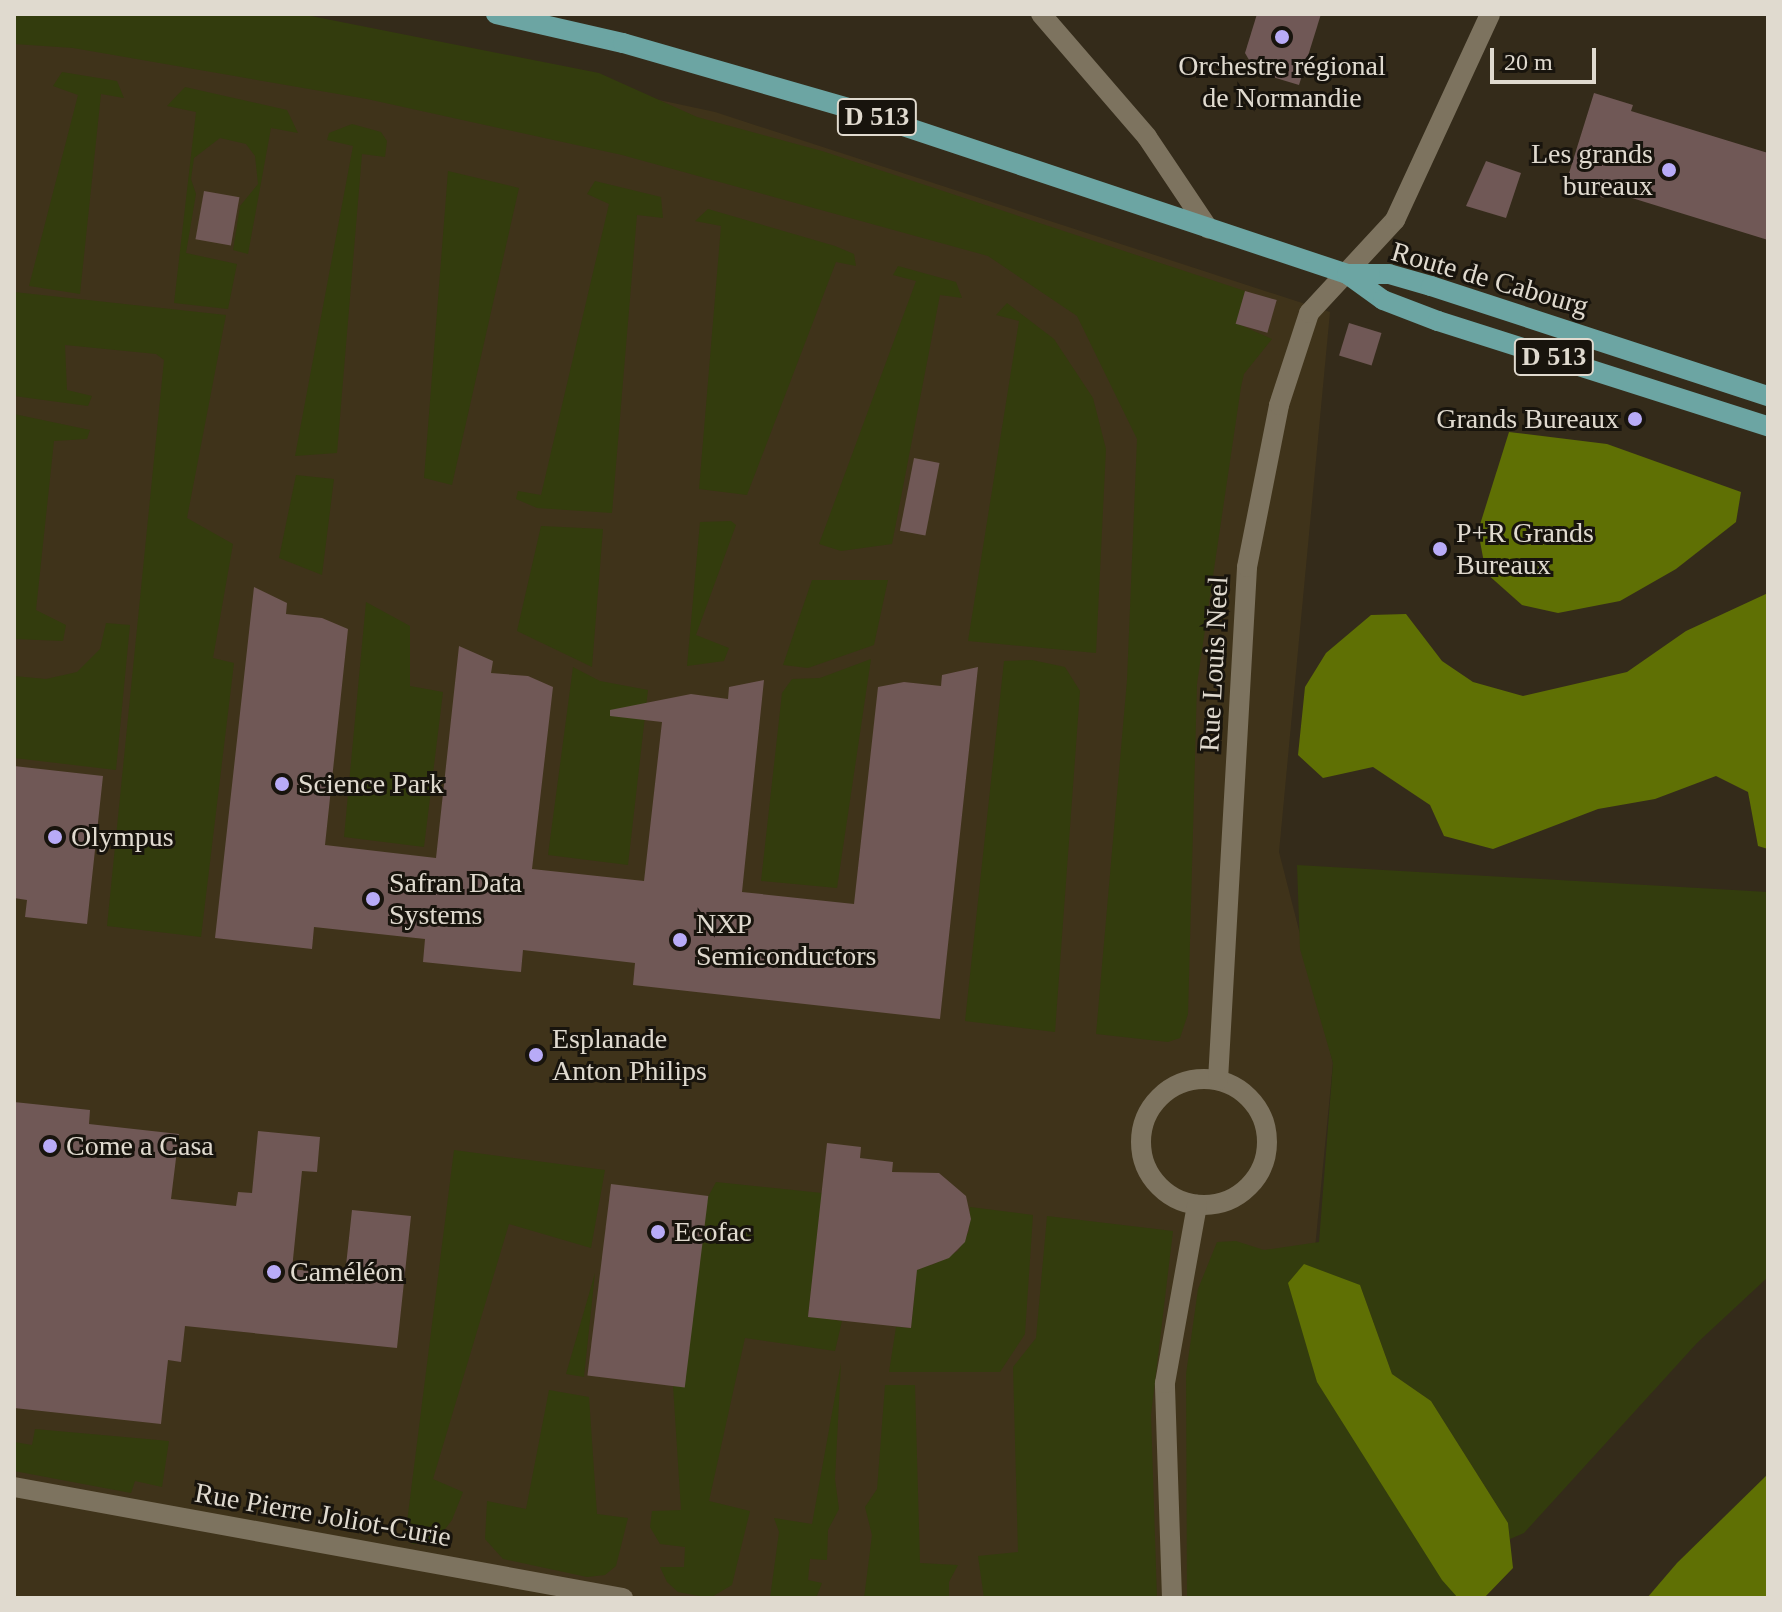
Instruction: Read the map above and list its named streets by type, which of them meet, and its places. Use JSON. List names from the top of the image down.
{
  "streets": {
    "main road": ["D 513", "Route de Cabourg"],
    "street": ["Rue Louis Neel", "Rue Pierre Joliot-Curie"]
  },
  "crossings": [
    ["D 513", "Route de Cabourg"],
    ["D 513", "Rue Louis Neel"],
    ["Route de Cabourg", "Rue Louis Neel"]
  ],
  "places": [
    "Orchestre régional de Normandie",
    "Les grands bureaux",
    "Grands Bureaux",
    "P+R Grands Bureaux",
    "Science Park",
    "Olympus",
    "Safran Data Systems",
    "NXP Semiconductors",
    "Esplanade Anton Philips",
    "Come a Casa",
    "Ecofac",
    "Caméléon"
  ],
  "scale_bar": "20 m"
}
